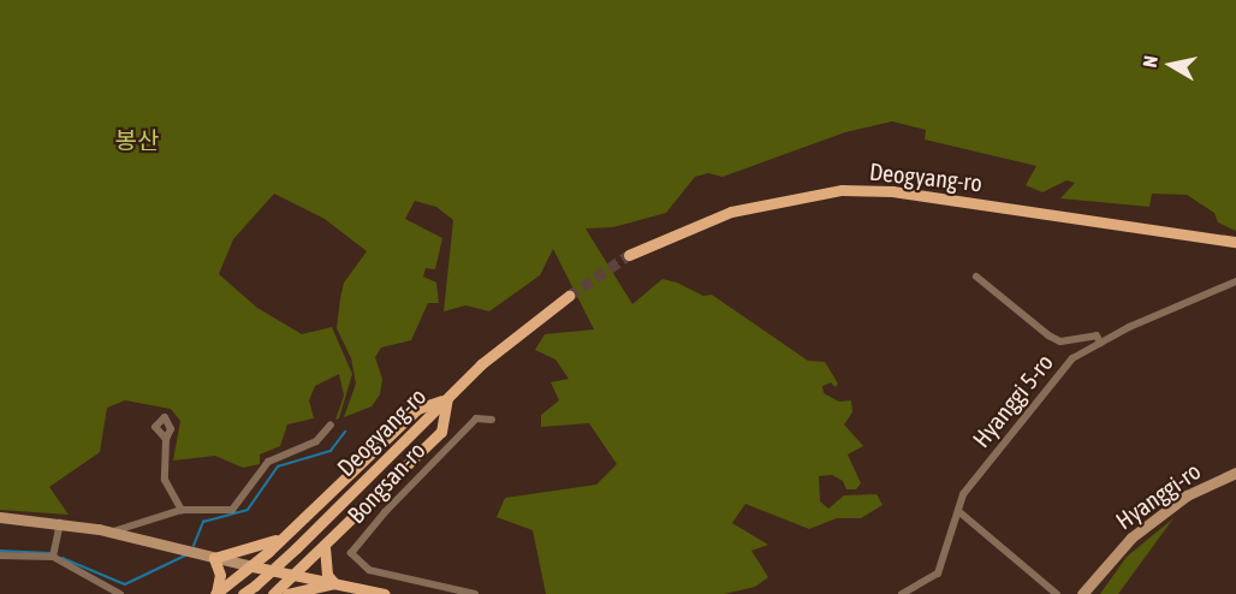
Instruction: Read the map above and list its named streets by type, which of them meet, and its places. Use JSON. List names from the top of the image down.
{
  "streets": {
    "main road": ["Deogyang-ro", "Hyanggi-ro"],
    "street": ["Hyanggi 5-ro", "Bongsan-ro"]
  },
  "parks": ["봉산"],
  "north": "left"
}
